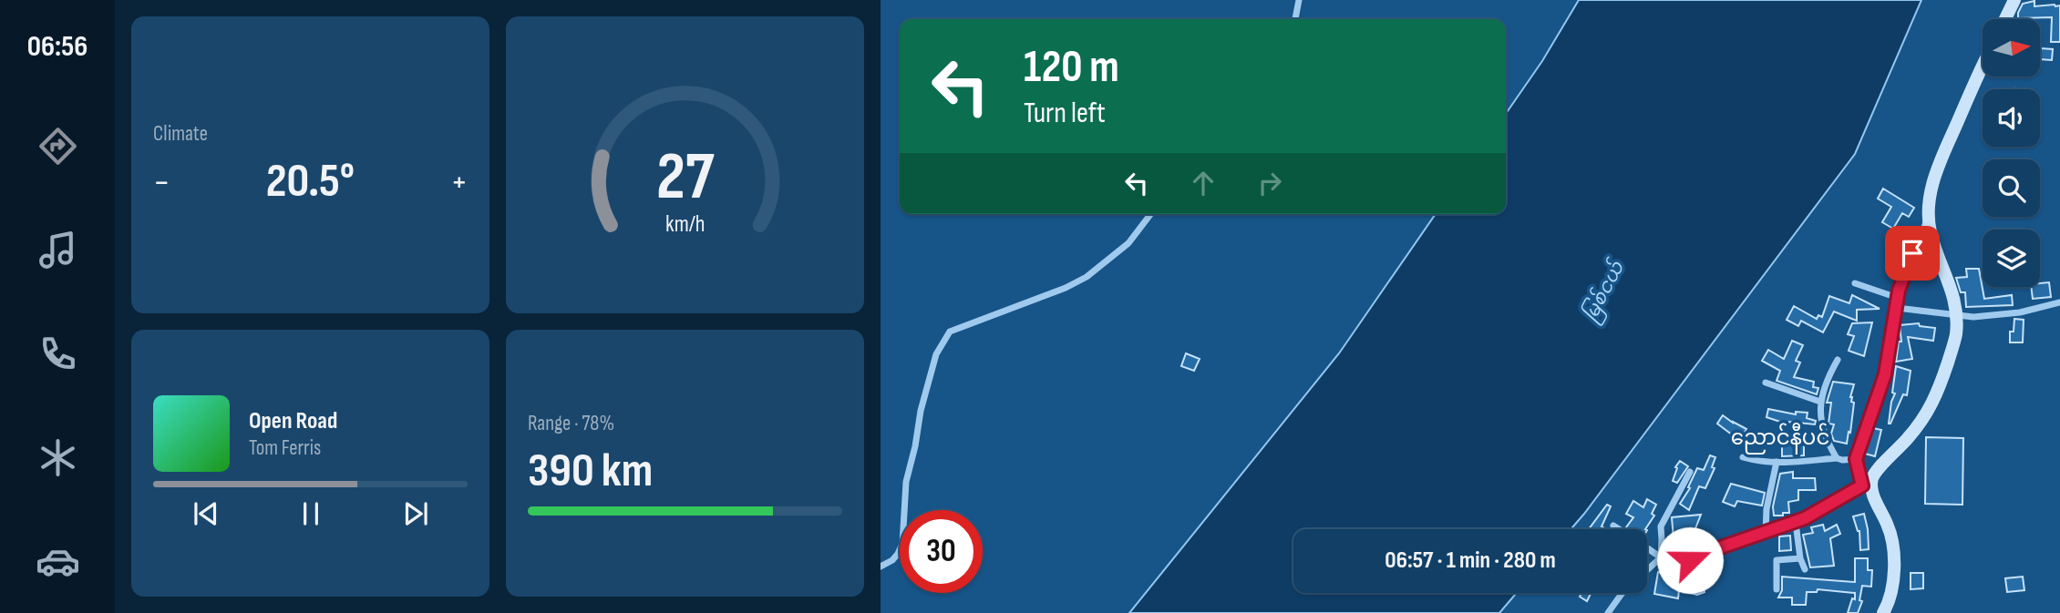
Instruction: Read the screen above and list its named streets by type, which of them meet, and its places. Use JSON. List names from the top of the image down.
{
  "districts": ["ညောင်နီပင်"],
  "water": ["မြစ်ငယ်"],
  "north": "right",
  "page": {
    "tabs": "06:56",
    "tile": [
      "Climate",
      ["Range · 78%", "390 km"]
    ],
    "turn": ["120 m", "Turn left"],
    "heat": ["−", "20.5°", "+"],
    "song": ["Open Road", "Tom Ferris"],
    "limit": "30",
    "trip": "06:57 · 1 min · 280 m",
    "gauge": ["27", "km/h"]
  }
}
